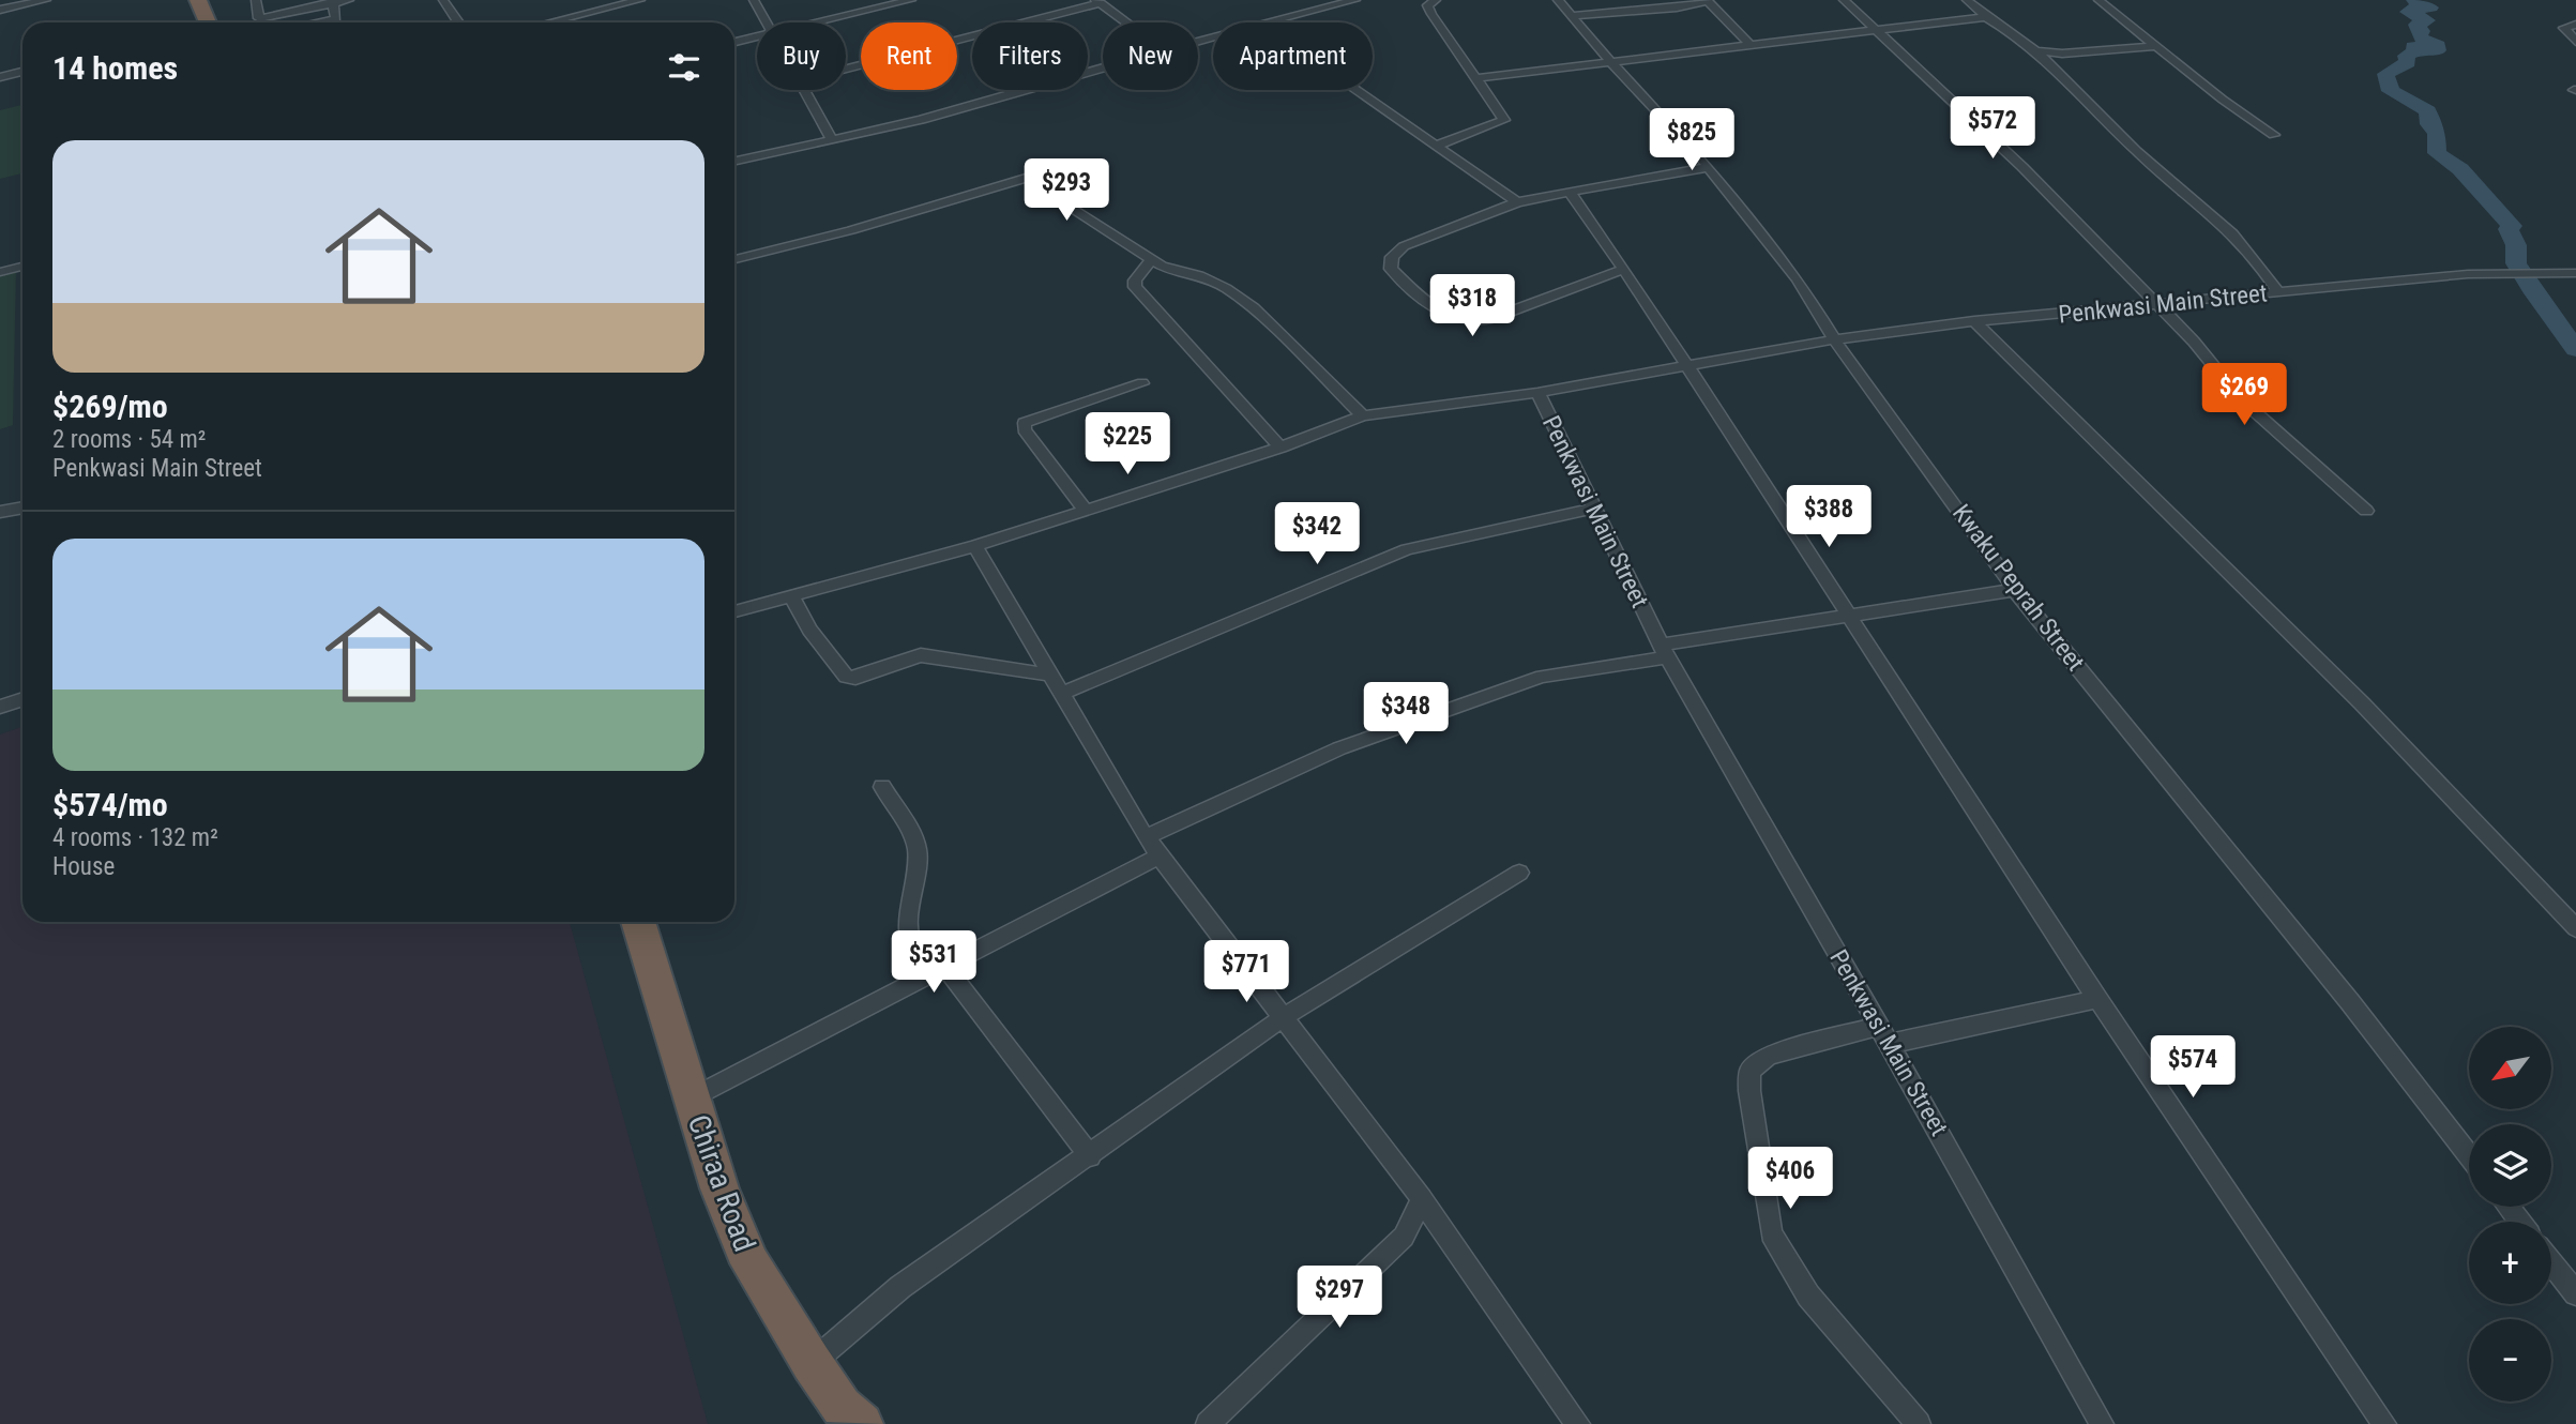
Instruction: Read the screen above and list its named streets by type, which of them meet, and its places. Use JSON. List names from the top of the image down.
{
  "streets": {
    "highway": ["Chiraa Road"],
    "street": ["Penkwasi Main Street", "Kwaku Peprah Street"]
  },
  "crossings": [
    ["Penkwasi Main Street", "Kwaku Peprah Street"]
  ],
  "north": "bottom left",
  "page": {
    "chip": [
      "Buy",
      "Rent",
      "Filters",
      "New",
      "Apartment"
    ],
    "heading": "14 homes",
    "price": [
      "$572",
      "$825",
      "$293",
      "$318",
      "$269",
      "$225",
      "$388",
      "$342",
      "$348",
      "$531",
      "$771",
      "$574",
      "$406",
      "$297"
    ],
    "list": [
      {
        "name": "$269/mo",
        "note": "2 rooms · 54 m² · Penkwasi Main Street"
      },
      {
        "name": "$574/mo",
        "note": "4 rooms · 132 m² · House"
      }
    ],
    "map_buttons": ["+", "−"]
  }
}
